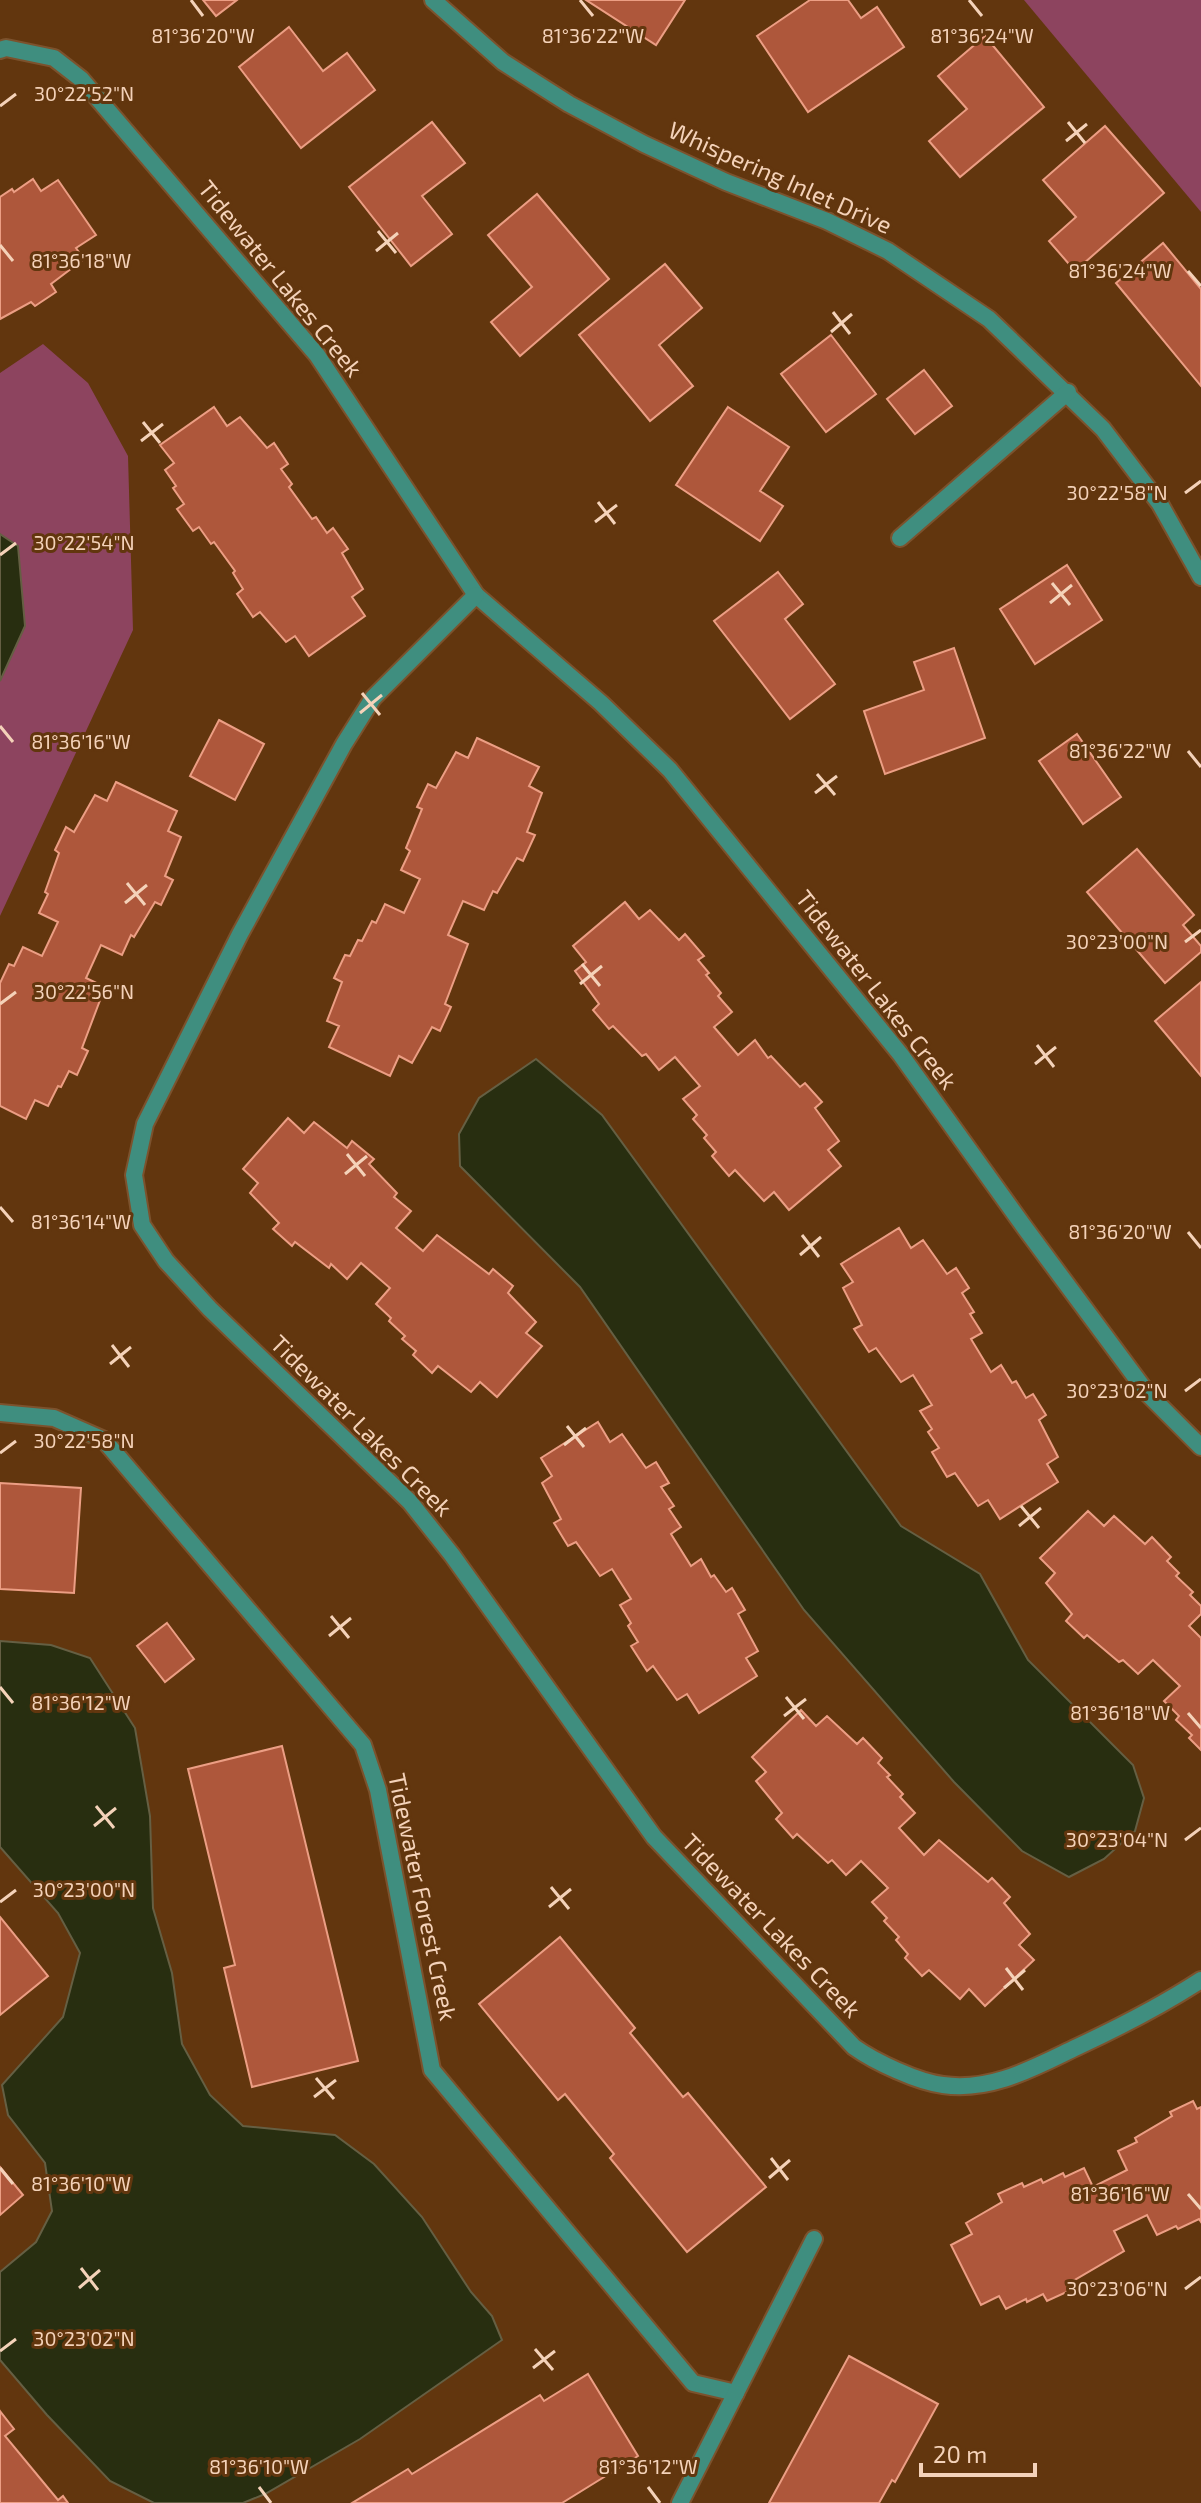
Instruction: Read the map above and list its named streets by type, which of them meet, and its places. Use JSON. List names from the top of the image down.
{
  "streets": {
    "street": ["Whispering Inlet Drive", "Tidewater Lakes Creek", "Tidewater Forest Creek"]
  },
  "scale_bar": "20 m",
  "coordinates": [
    "81°36'20\"W",
    "81°36'22\"W",
    "81°36'24\"W",
    "30°22'52\"N",
    "81°36'18\"W",
    "30°22'58\"N",
    "30°22'54\"N",
    "81°36'16\"W",
    "30°23'00\"N",
    "30°22'56\"N",
    "81°36'14\"W",
    "30°23'02\"N",
    "81°36'12\"W",
    "30°23'04\"N",
    "81°36'10\"W",
    "30°23'06\"N"
  ]
}
